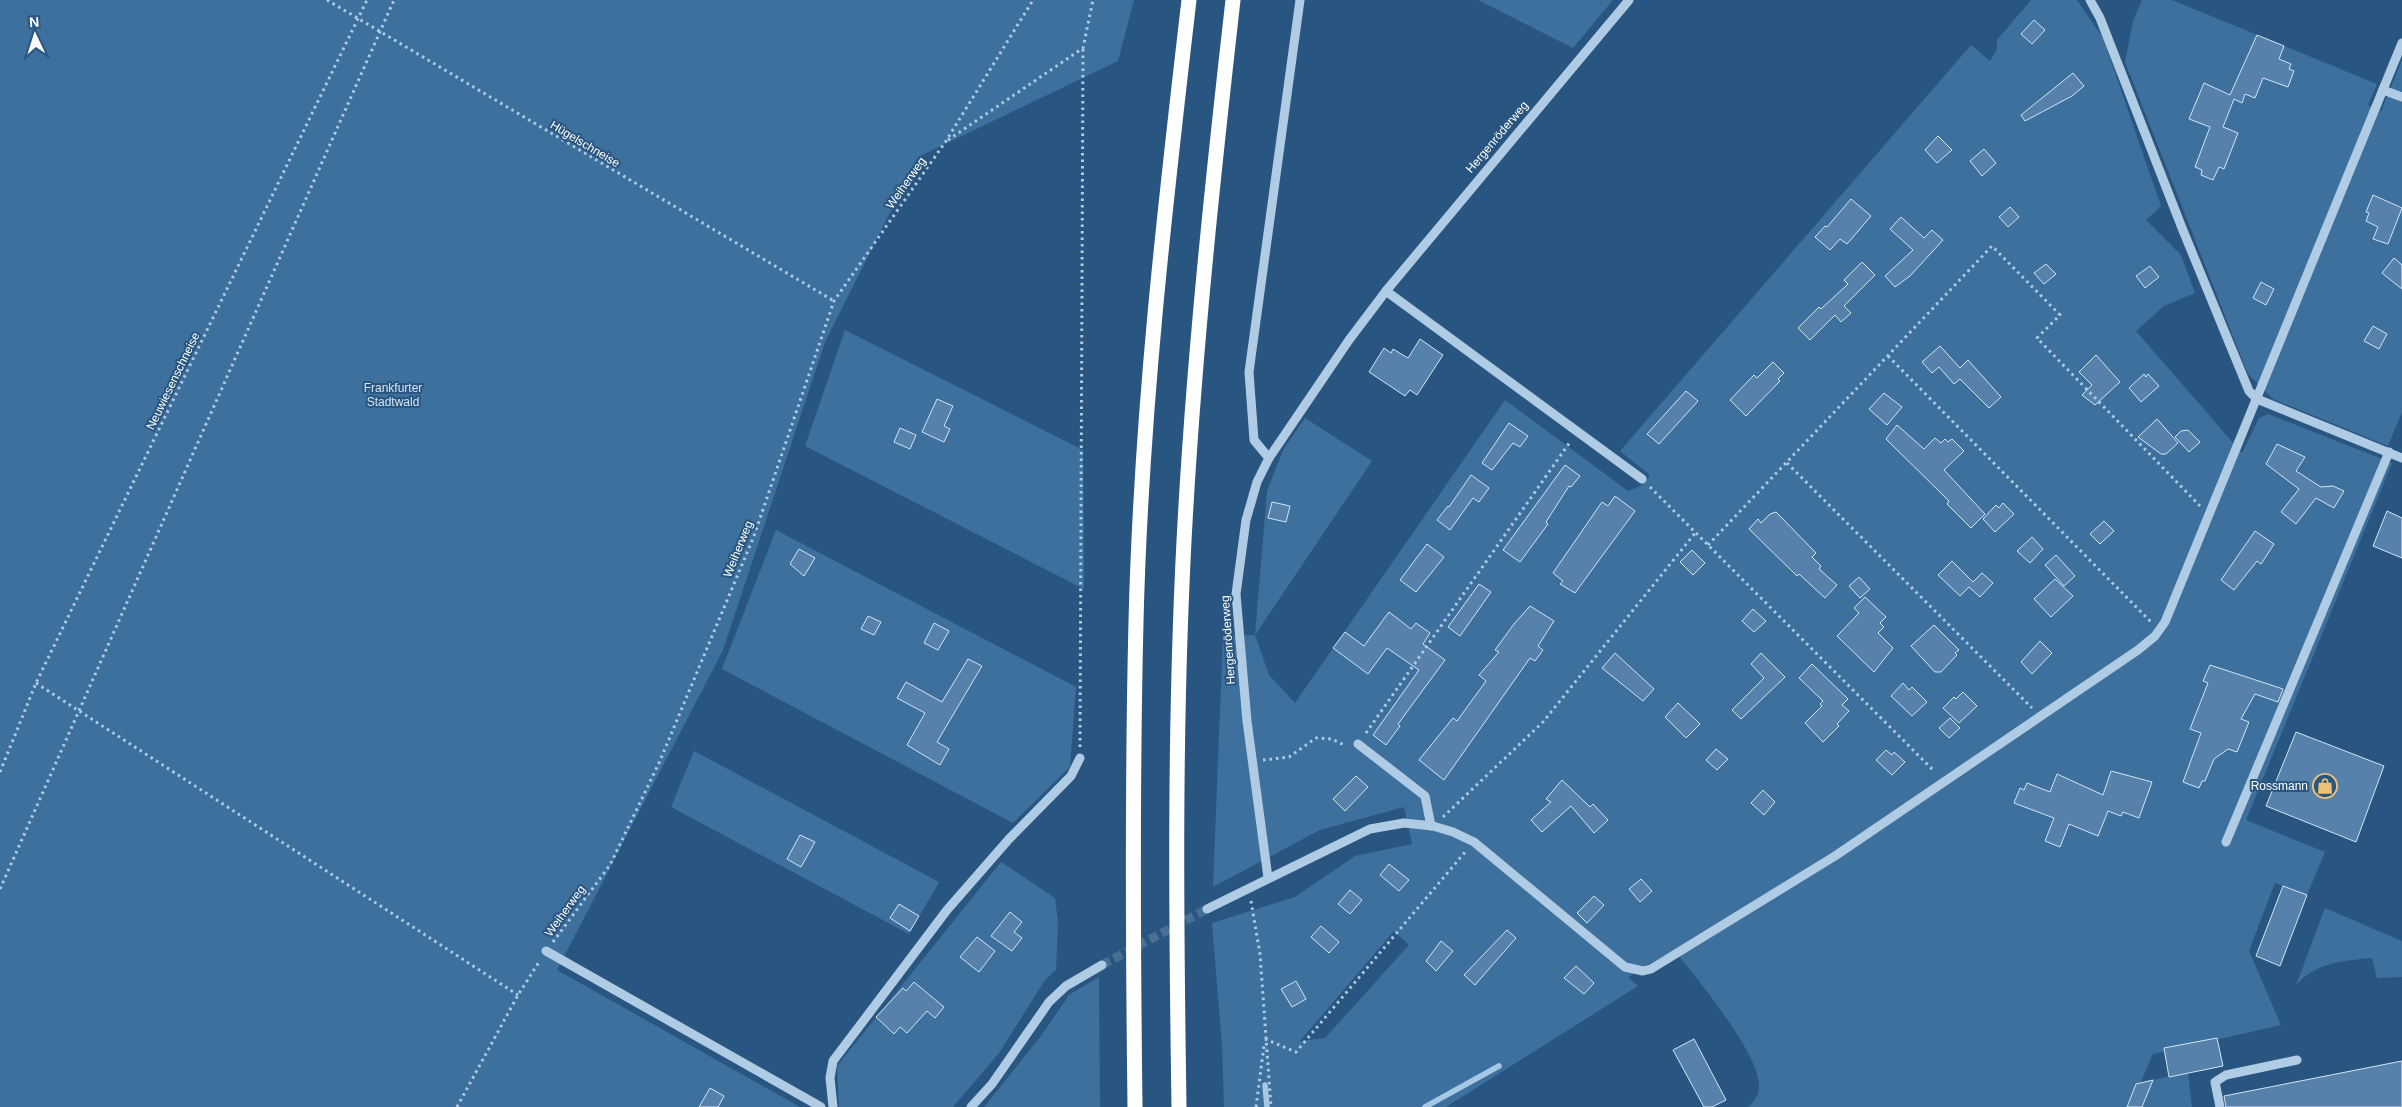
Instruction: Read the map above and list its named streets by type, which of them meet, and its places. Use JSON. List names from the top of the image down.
{
  "streets": {
    "street": ["Hergenröderweg"],
    "path": ["Hügelschneise", "Weiherweg", "Neuwiesenschneise"]
  },
  "crossings": [
    ["Hügelschneise", "Weiherweg"],
    ["Hügelschneise", "Neuwiesenschneise"]
  ],
  "parks": ["Frankfurter Stadtwald"],
  "places": {
    "shop": ["Rossmann"]
  },
  "north": "top"
}
